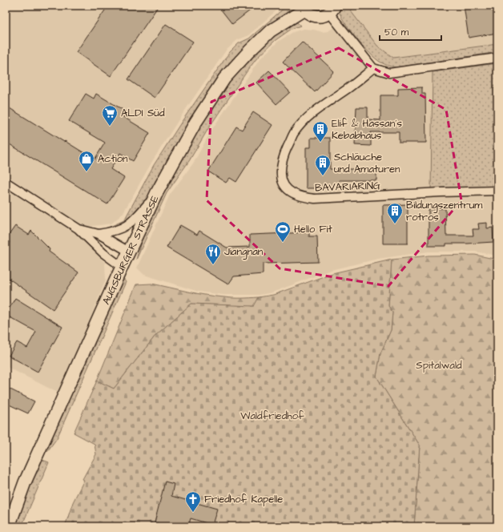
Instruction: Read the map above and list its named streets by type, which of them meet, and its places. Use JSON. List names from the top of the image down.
{
  "streets": {
    "main road": ["AUGSBURGER STRASSE"],
    "street": ["BAVARIARING"]
  },
  "parks": ["Spitalwald", "Waldfriedhof"],
  "places": {
    "supermarket": ["ALDI Süd"],
    "building": ["Elif & Hassan´s Kebabhaus", "Schläuche und Amaturen", "Bildungszentrum rotros"],
    "shop": ["Action"],
    "sports": ["Hello Fit"],
    "restaurant": ["Jiangnan"],
    "church": ["Friedhof Kapelle"]
  },
  "scale_bar": "50 m"
}
